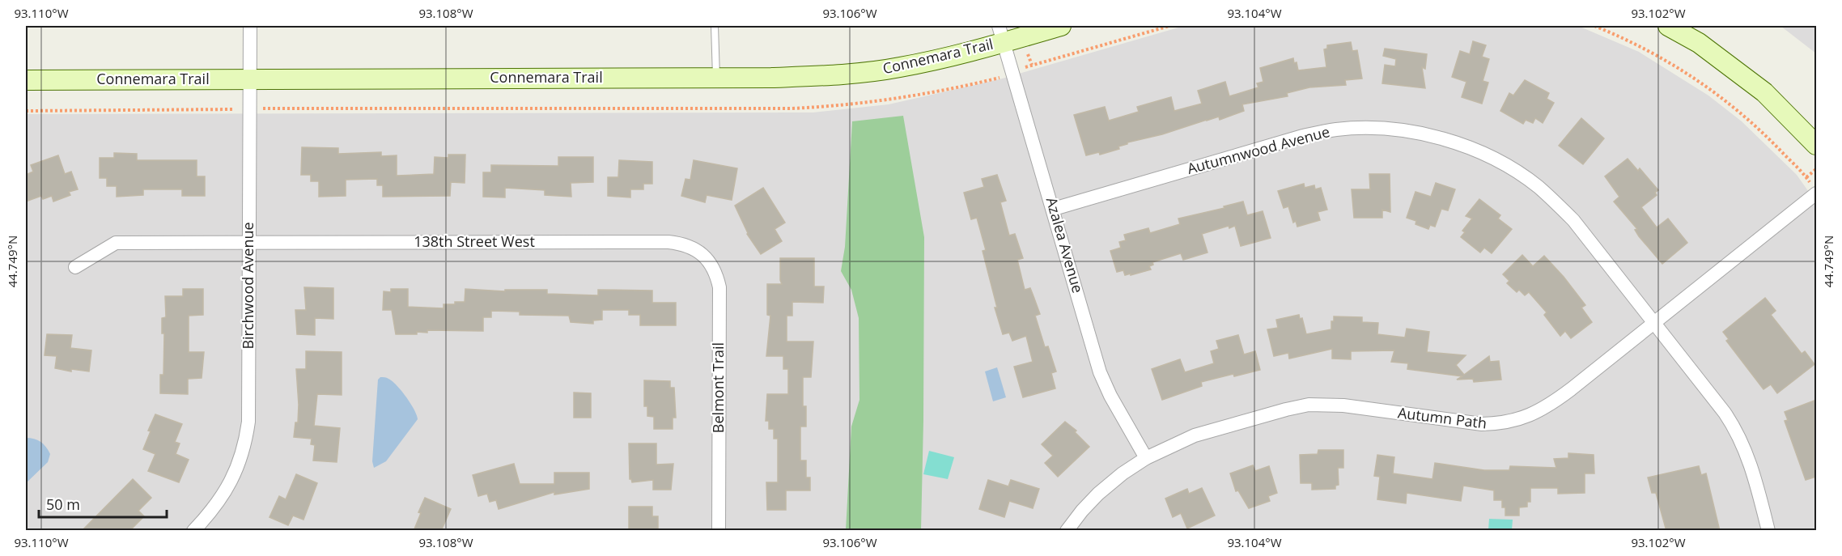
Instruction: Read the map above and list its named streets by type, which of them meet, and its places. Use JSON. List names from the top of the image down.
{
  "streets": {
    "street": [
      "Connemara Trail",
      "Autumnwood Avenue",
      "138th Street West",
      "Azalea Avenue",
      "Birchwood Avenue",
      "Belmont Trail",
      "Autumn Path"
    ]
  },
  "crossings": [
    ["Connemara Trail", "Azalea Avenue"],
    ["Connemara Trail", "Birchwood Avenue"],
    ["Autumnwood Avenue", "Azalea Avenue"],
    ["Autumnwood Avenue", "Autumn Path"],
    ["138th Street West", "Birchwood Avenue"],
    ["138th Street West", "Belmont Trail"],
    ["Azalea Avenue", "Autumn Path"]
  ],
  "scale_bar": "50 m",
  "coordinates": [
    "93.110°W",
    "93.108°W",
    "93.106°W",
    "93.104°W",
    "93.102°W",
    "44.749°N"
  ]
}
